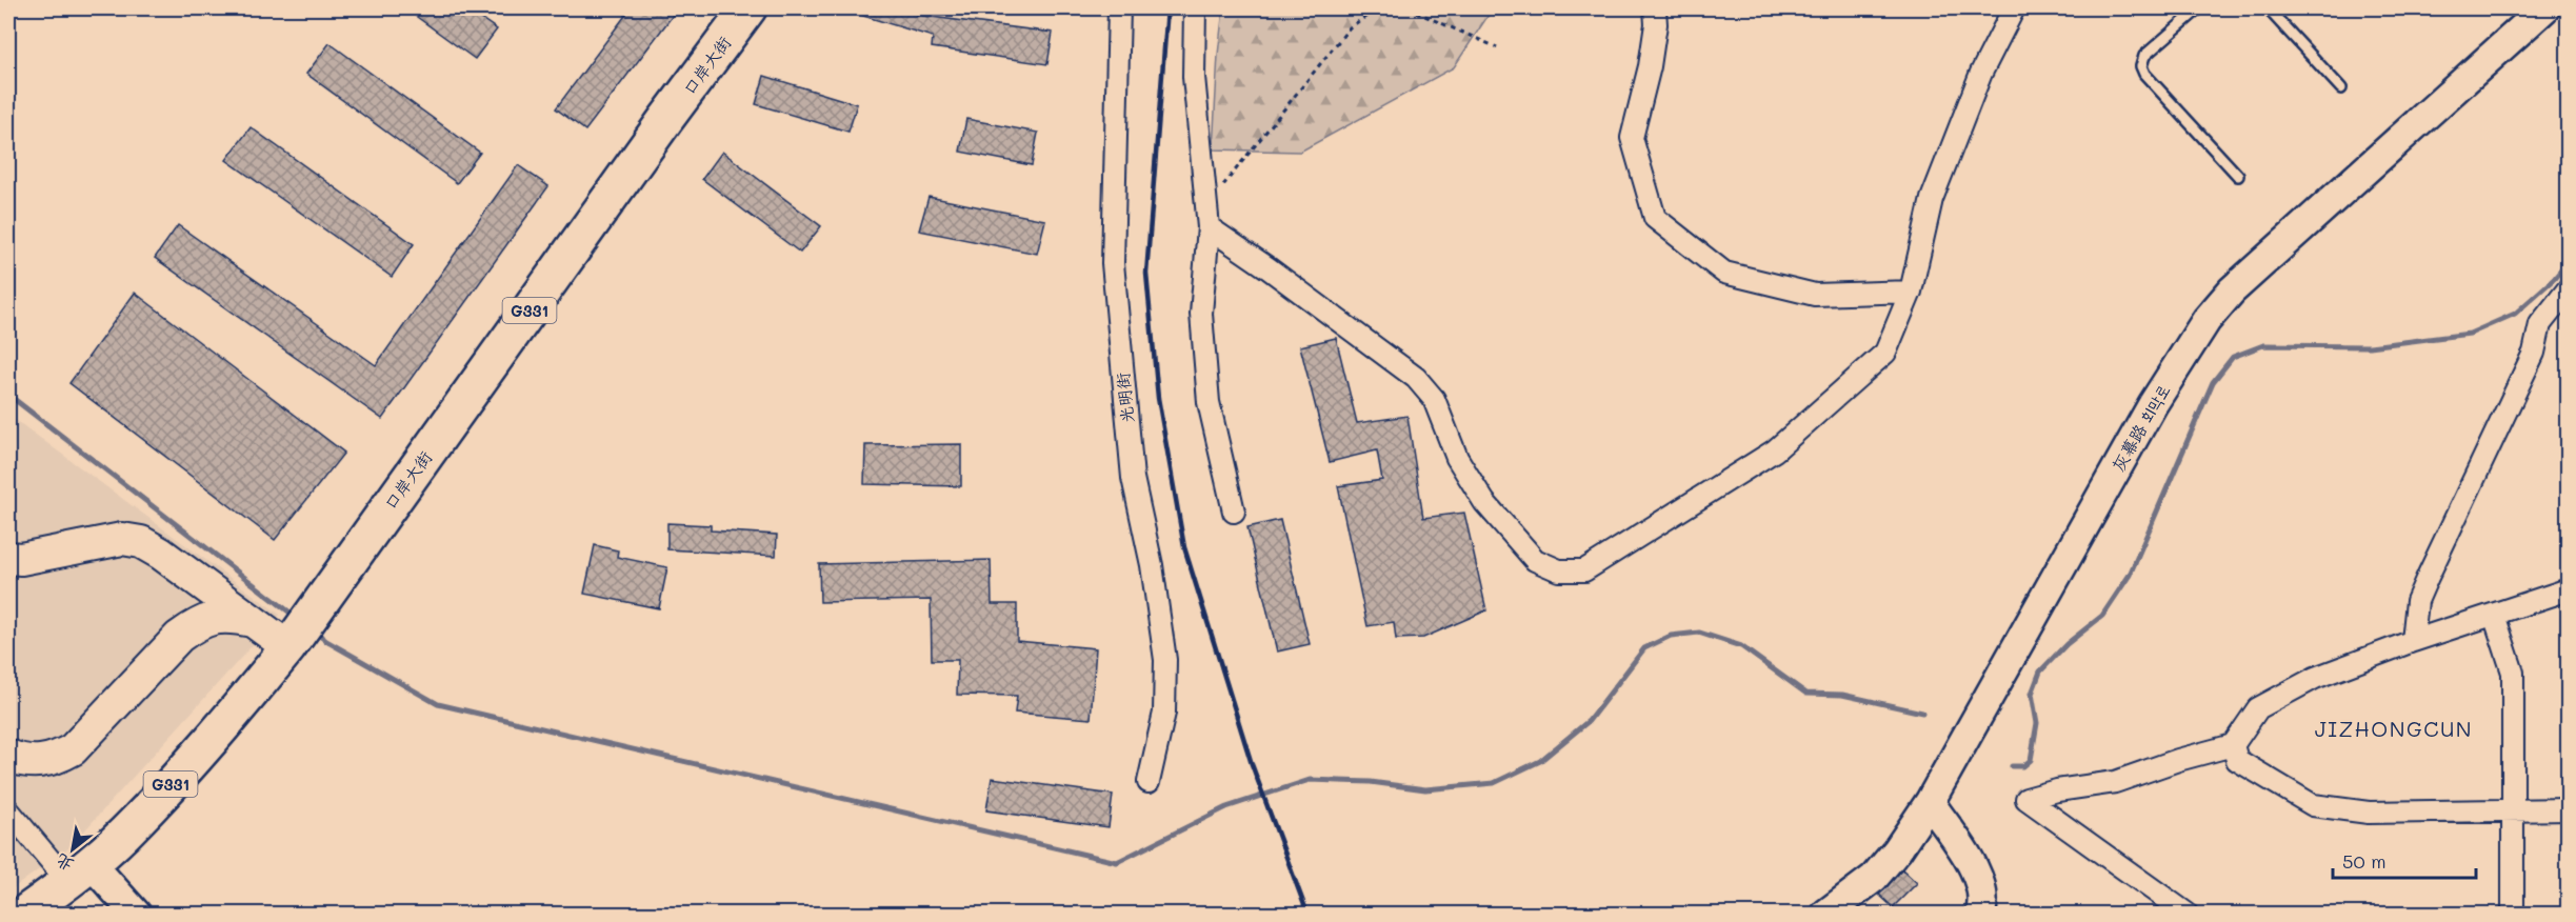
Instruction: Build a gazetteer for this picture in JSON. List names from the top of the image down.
{
  "streets": {
    "highway": ["口岸大街", "G331"],
    "street": ["光明街", "灰幕路 회막로"]
  },
  "districts": ["JIZHONGCUN"],
  "scale_bar": "50 m",
  "north": "bottom left"
}
